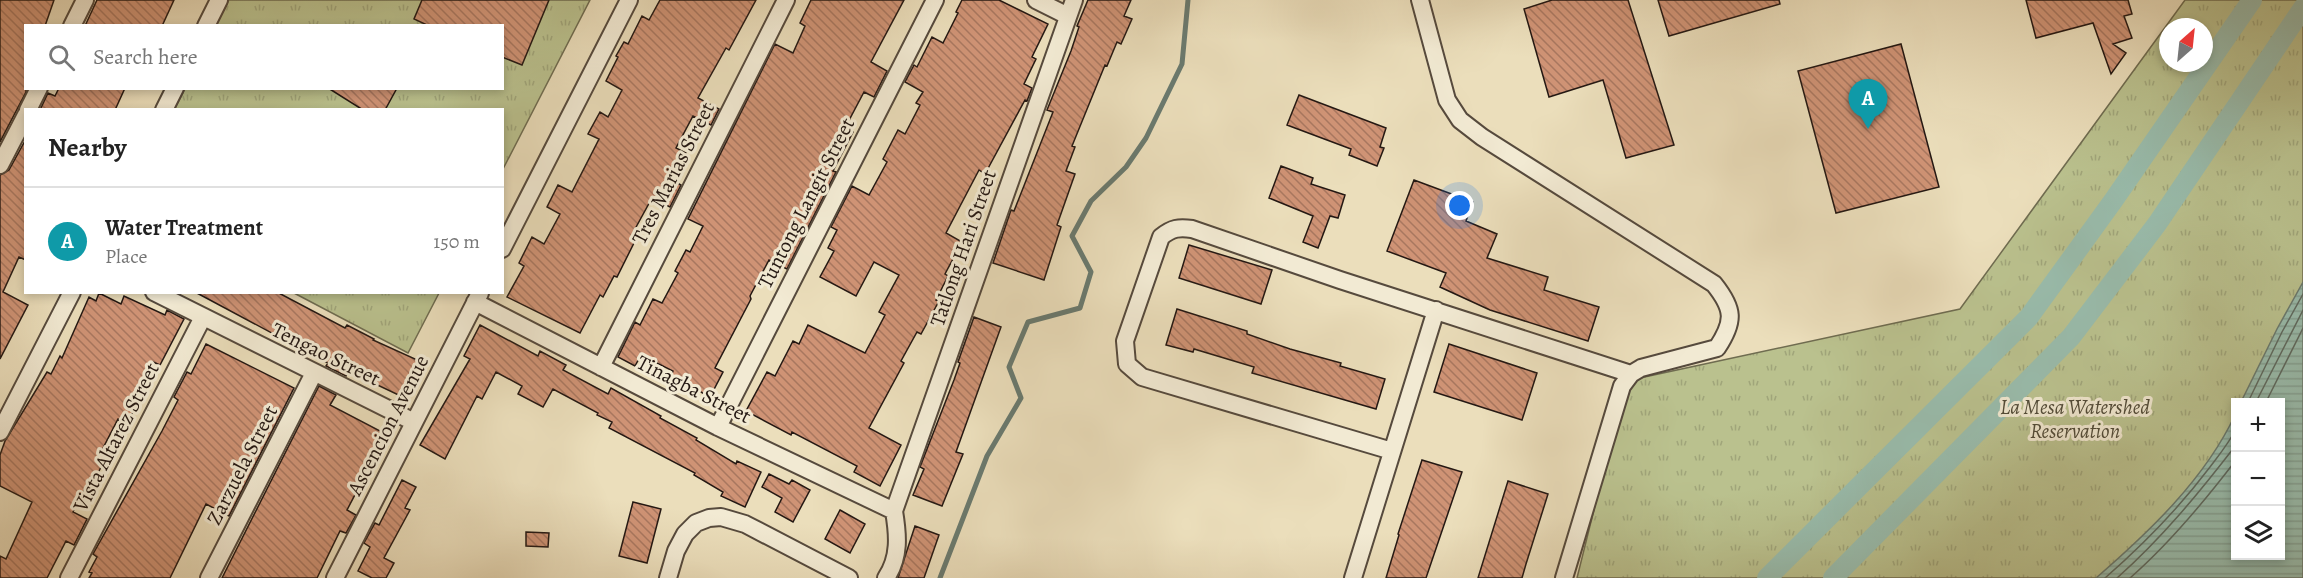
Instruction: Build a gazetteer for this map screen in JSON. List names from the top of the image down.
{
  "streets": {
    "street": [
      "Tres Marias Street",
      "Tuntong Langit Street",
      "Tatlong Hari Street",
      "Tengao Street",
      "Tinagba Street",
      "Ascencion Avenue",
      "Vista Altarez Street",
      "Zarzuela Street"
    ]
  },
  "crossings": [
    ["Tres Marias Street", "Tinagba Street"],
    ["Tuntong Langit Street", "Tinagba Street"],
    ["Tatlong Hari Street", "Tinagba Street"],
    ["Tengao Street", "Ascencion Avenue"],
    ["Tengao Street", "Vista Altarez Street"],
    ["Tengao Street", "Zarzuela Street"],
    ["Tinagba Street", "Ascencion Avenue"]
  ],
  "parks": ["La Mesa Watershed Reservation"],
  "north": "top right",
  "page": {
    "search": "Search here",
    "pins": "A",
    "heading": "Nearby",
    "list": [
      {
        "mark": "A",
        "name": "Water Treatment",
        "note": "Place",
        "value": "150 m"
      }
    ],
    "map_buttons": ["+", "−"]
  }
}
